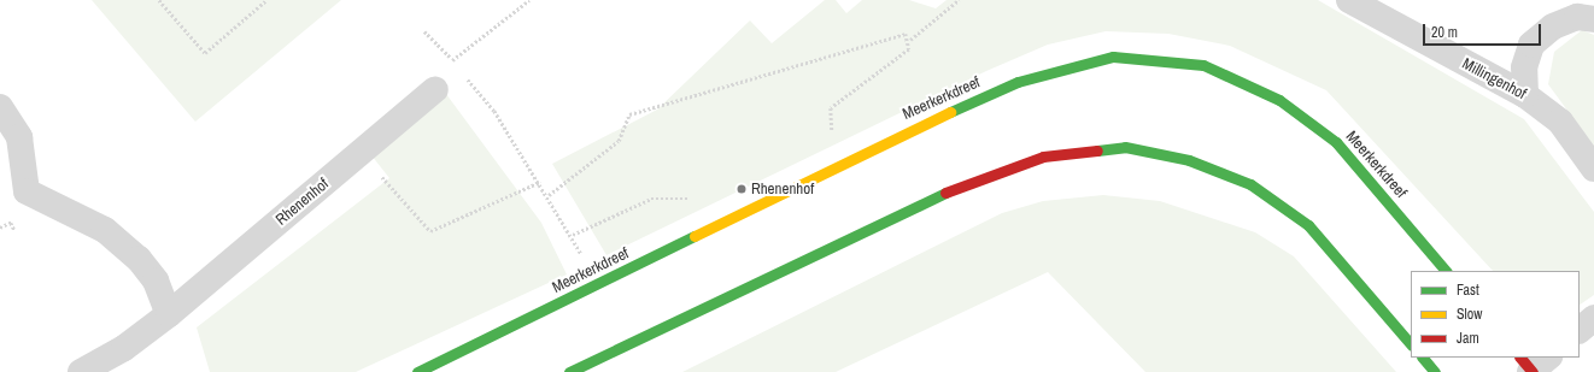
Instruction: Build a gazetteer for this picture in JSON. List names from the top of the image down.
{
  "streets": {
    "main road": ["Meerkerkdreef"],
    "street": ["Millingenhof", "Rhenenhof"]
  },
  "places": ["Rhenenhof"],
  "legend": ["Fast", "Slow", "Jam"],
  "scale_bar": "20 m"
}
